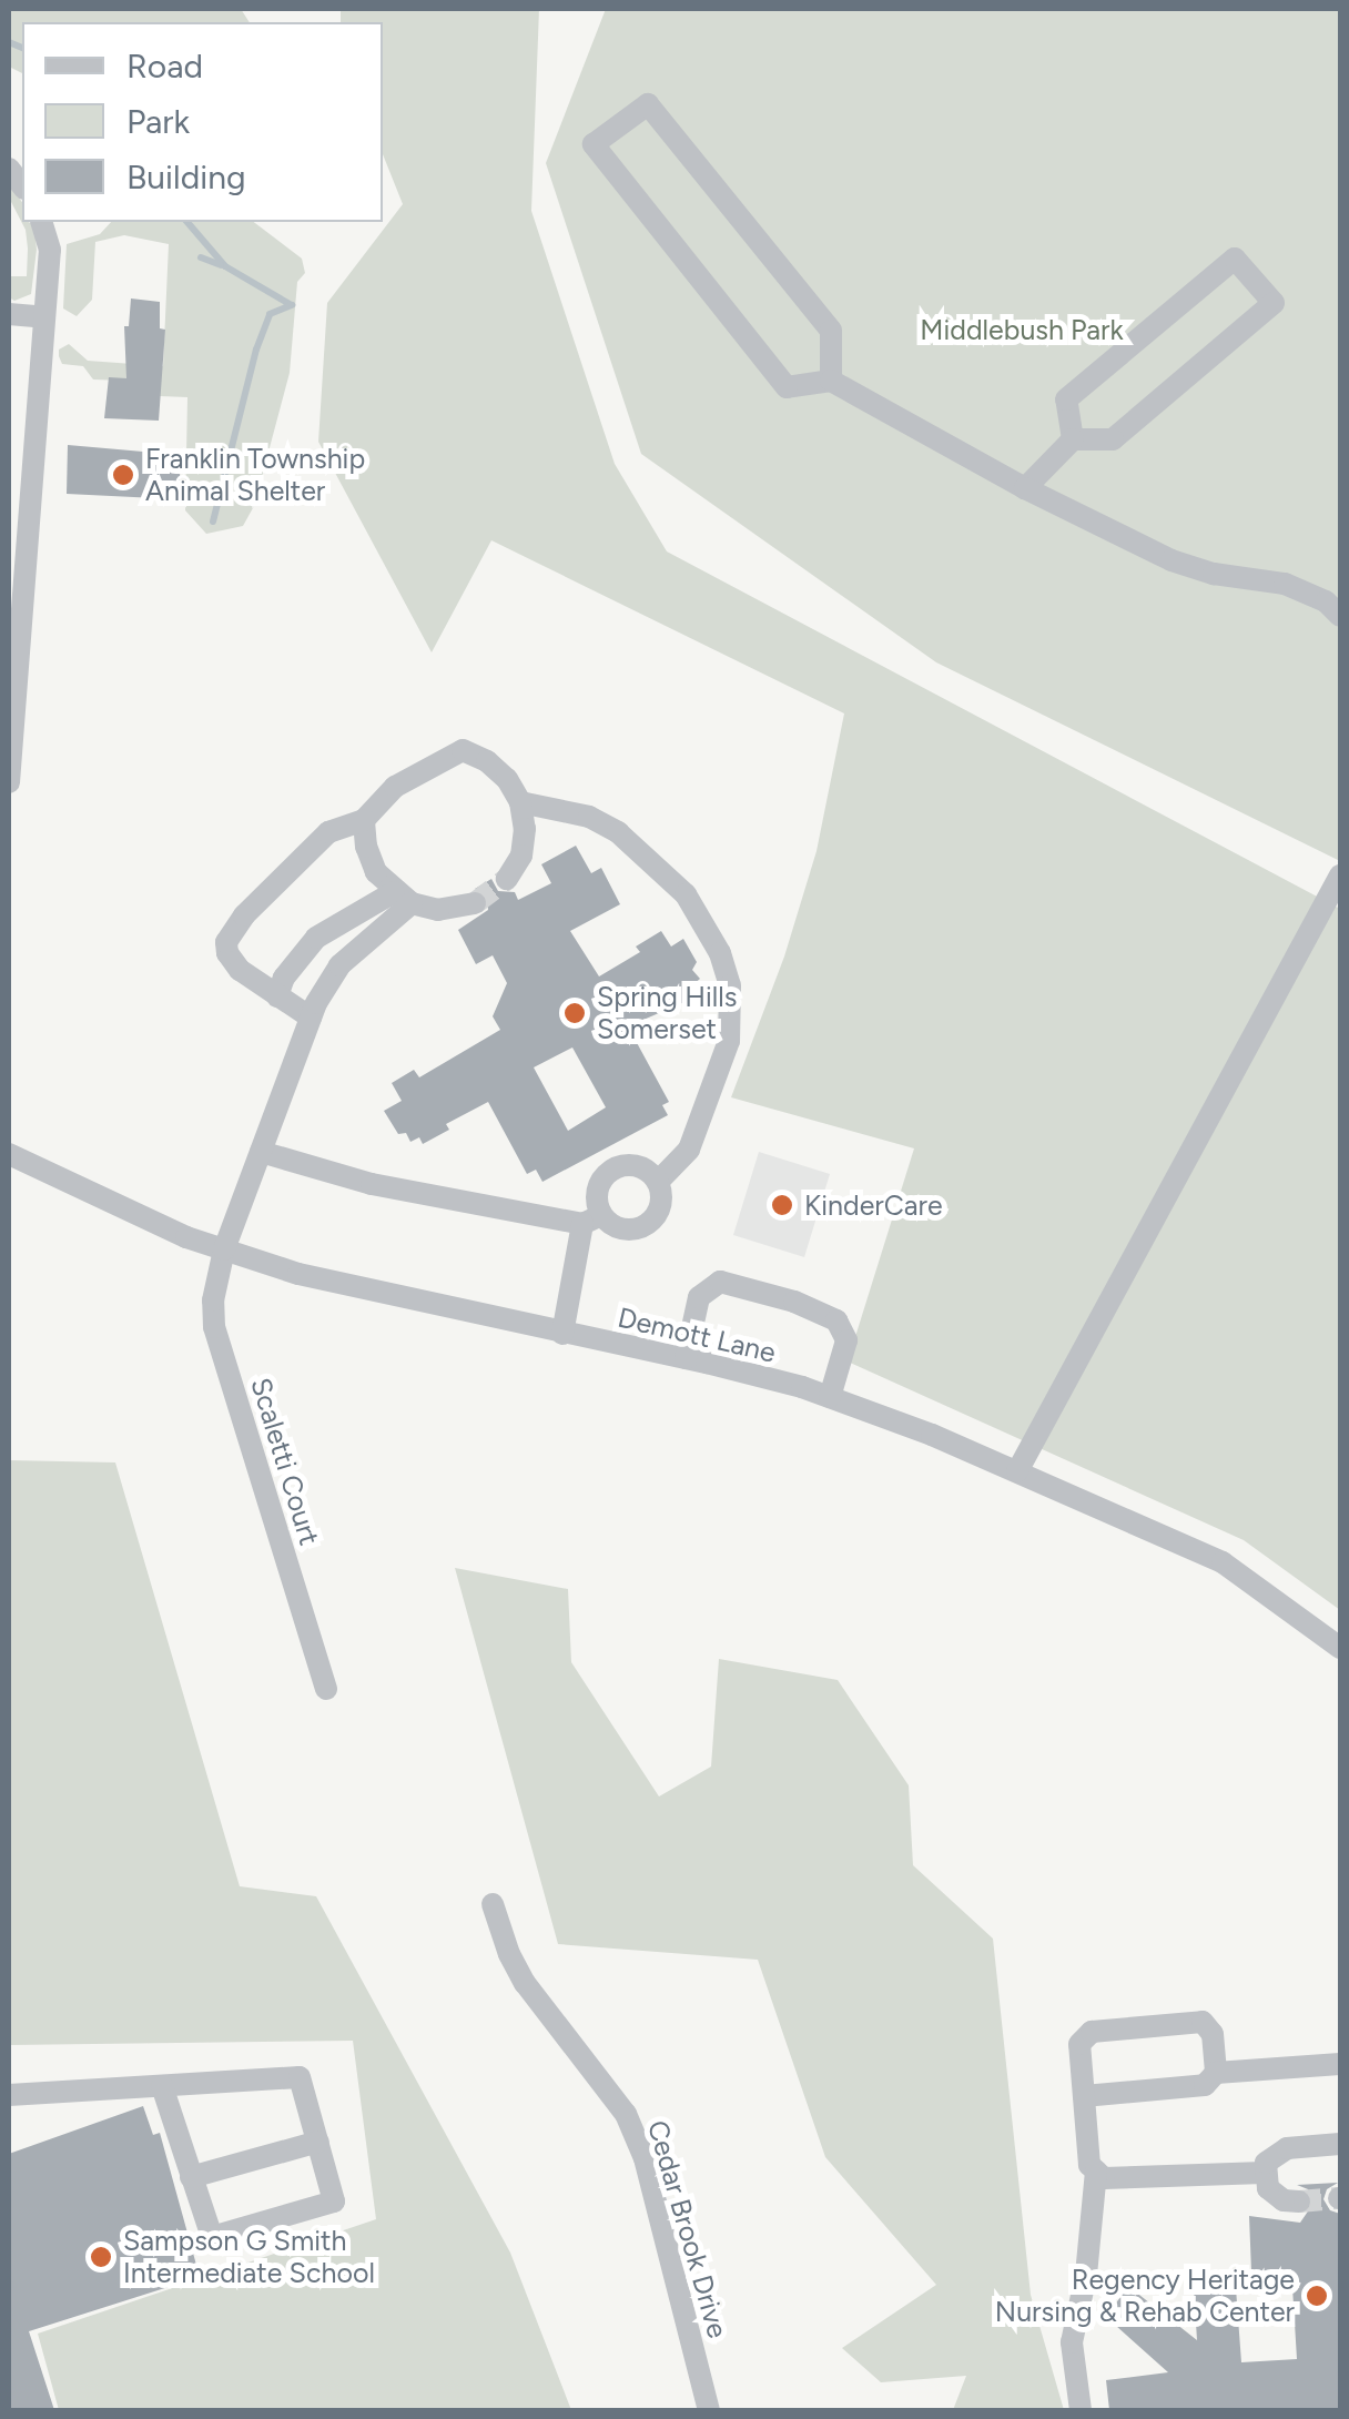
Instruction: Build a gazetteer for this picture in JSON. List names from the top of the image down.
{
  "streets": {
    "street": ["Demott Lane", "Scaletti Court", "Cedar Brook Drive"]
  },
  "crossings": [
    ["Demott Lane", "Scaletti Court"]
  ],
  "parks": ["Middlebush Park"],
  "places": [
    "Franklin Township Animal Shelter",
    "Spring Hills Somerset",
    "KinderCare",
    "Sampson G Smith Intermediate School",
    "Regency Heritage Nursing & Rehab Center"
  ],
  "legend": ["Road", "Park", "Building"]
}
